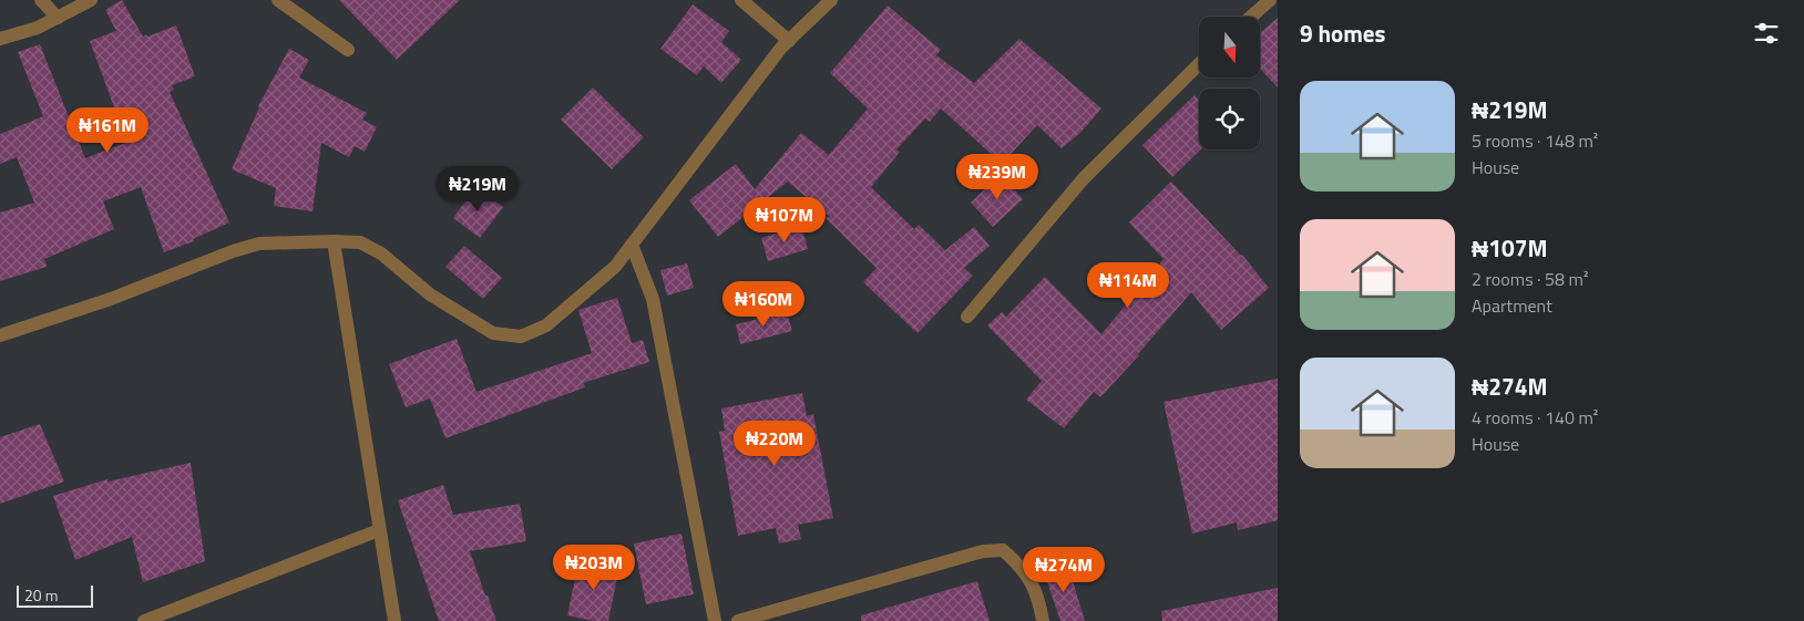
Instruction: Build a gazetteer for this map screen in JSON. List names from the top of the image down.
{
  "scale_bar": "20 m",
  "north": "bottom",
  "page": {
    "heading": "9 homes",
    "list": [
      {
        "name": "₦219M",
        "note": "5 rooms · 148 m² · House"
      },
      {
        "name": "₦107M",
        "note": "2 rooms · 58 m² · Apartment"
      },
      {
        "name": "₦274M",
        "note": "4 rooms · 140 m² · House"
      }
    ],
    "price": [
      "₦161M",
      "₦239M",
      "₦219M",
      "₦107M",
      "₦114M",
      "₦160M",
      "₦220M",
      "₦203M",
      "₦274M"
    ],
    "scale": "20 m"
  }
}
